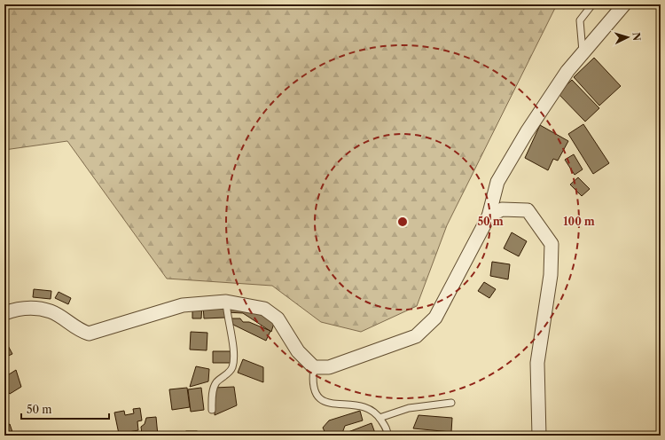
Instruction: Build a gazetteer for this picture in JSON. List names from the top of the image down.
{
  "scale_bar": "50 m",
  "north": "right",
  "rings": ["50 m", "100 m"]
}
